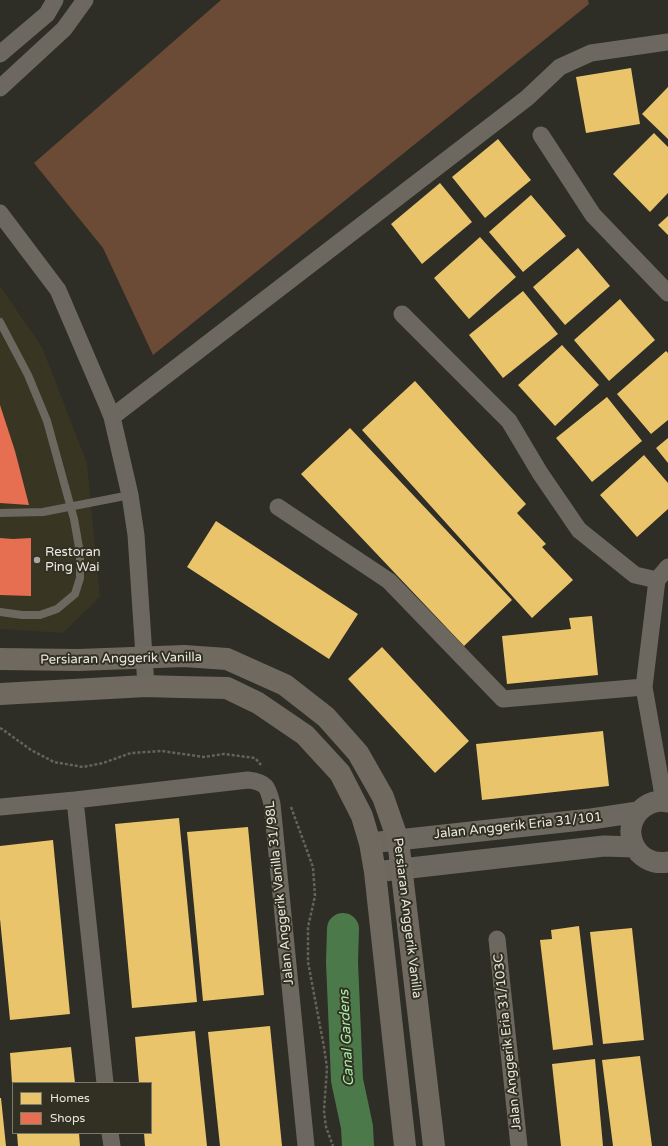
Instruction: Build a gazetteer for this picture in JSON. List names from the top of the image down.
{
  "streets": {
    "main road": ["Persiaran Anggerik Vanilla"],
    "street": ["Jalan Anggerik Eria 31/101", "Jalan Anggerik Vanilla 31/98L", "Jalan Anggerik Eria 31/103C"]
  },
  "crossings": [
    ["Persiaran Anggerik Vanilla", "Jalan Anggerik Eria 31/101"]
  ],
  "water": ["Canal Gardens"],
  "places": ["Restoran Ping Wai"],
  "legend": ["Homes", "Shops"]
}
